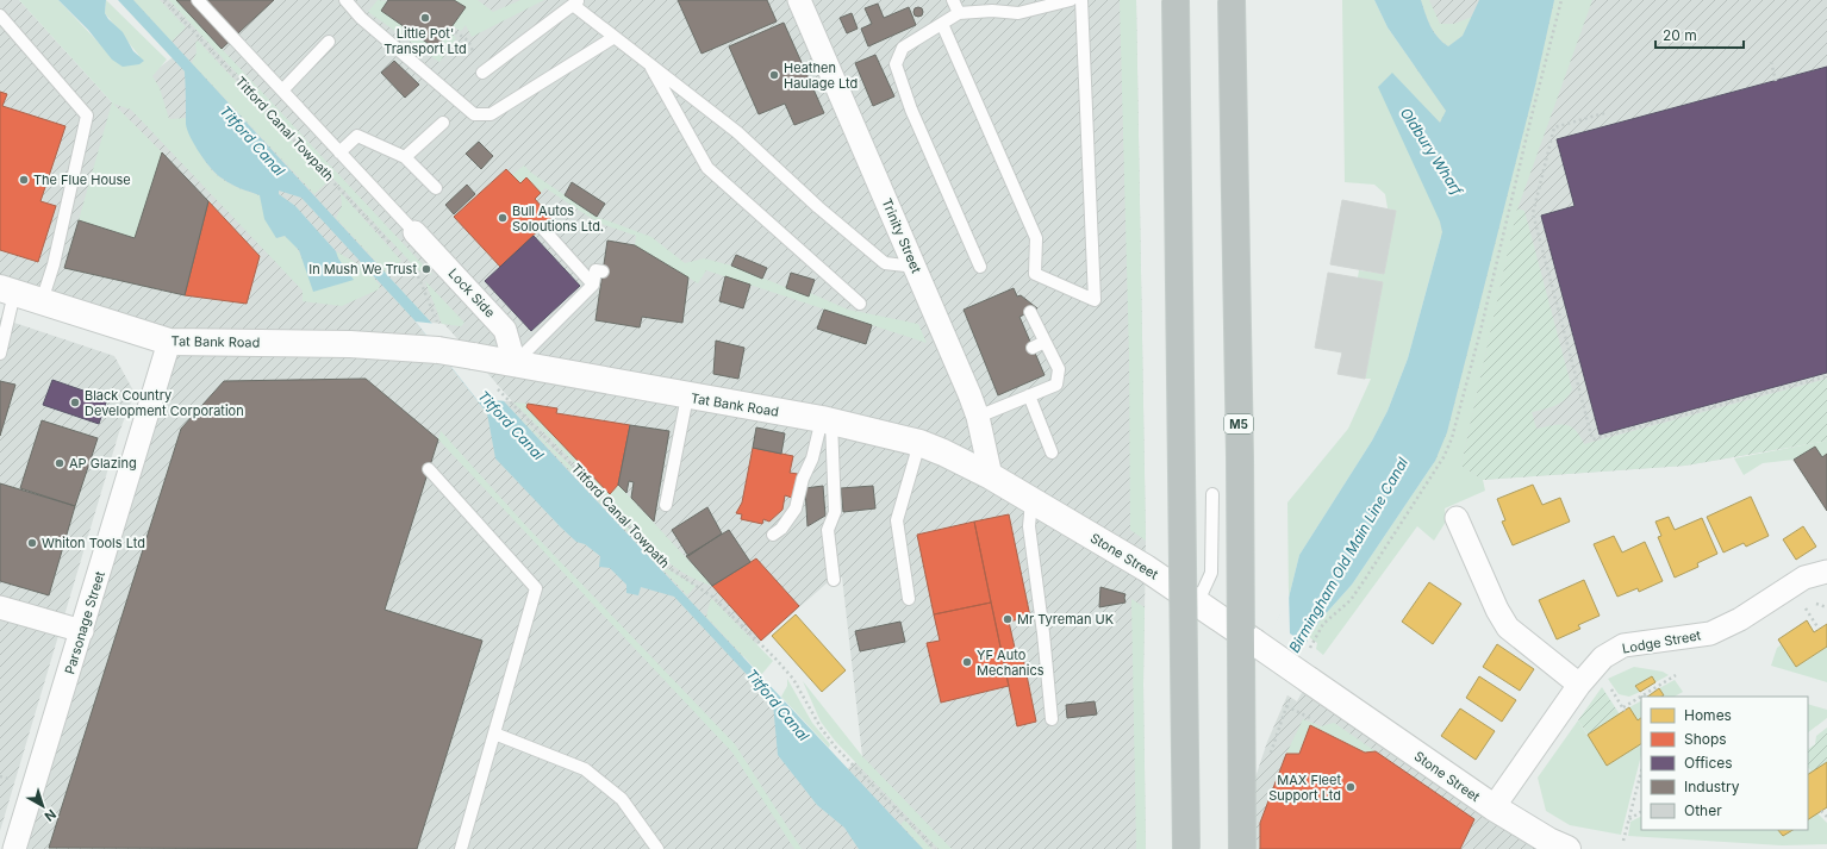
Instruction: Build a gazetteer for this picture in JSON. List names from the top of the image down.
{
  "streets": {
    "highway": ["M5"],
    "street": [
      "Trinity Street",
      "Lock Side",
      "Tat Bank Road",
      "Stone Street",
      "Parsonage Street",
      "Lodge Street"
    ],
    "path": ["Titford Canal Towpath"]
  },
  "crossings": [
    ["Trinity Street", "Tat Bank Road"],
    ["Trinity Street", "Stone Street"],
    ["Lock Side", "Tat Bank Road"],
    ["Tat Bank Road", "Stone Street"],
    ["Tat Bank Road", "Parsonage Street"],
    ["Stone Street", "Lodge Street"]
  ],
  "water": ["Titford Canal", "Oldbury Wharf", "Birmingham Old Main Line Canal"],
  "places": [
    "Little Pot' Transport Ltd",
    "Heathen Haulage Ltd",
    "The Flue House",
    "Bull Autos Soloutions Ltd.",
    "In Mush We Trust",
    "Black Country Development Corporation",
    "AP Glazing",
    "Whiton Tools Ltd",
    "Mr Tyreman UK",
    "YF Auto Mechanics",
    "MAX Fleet Support Ltd"
  ],
  "legend": [
    "Homes",
    "Shops",
    "Offices",
    "Industry",
    "Other"
  ],
  "scale_bar": "20 m",
  "north": "bottom right"
}
